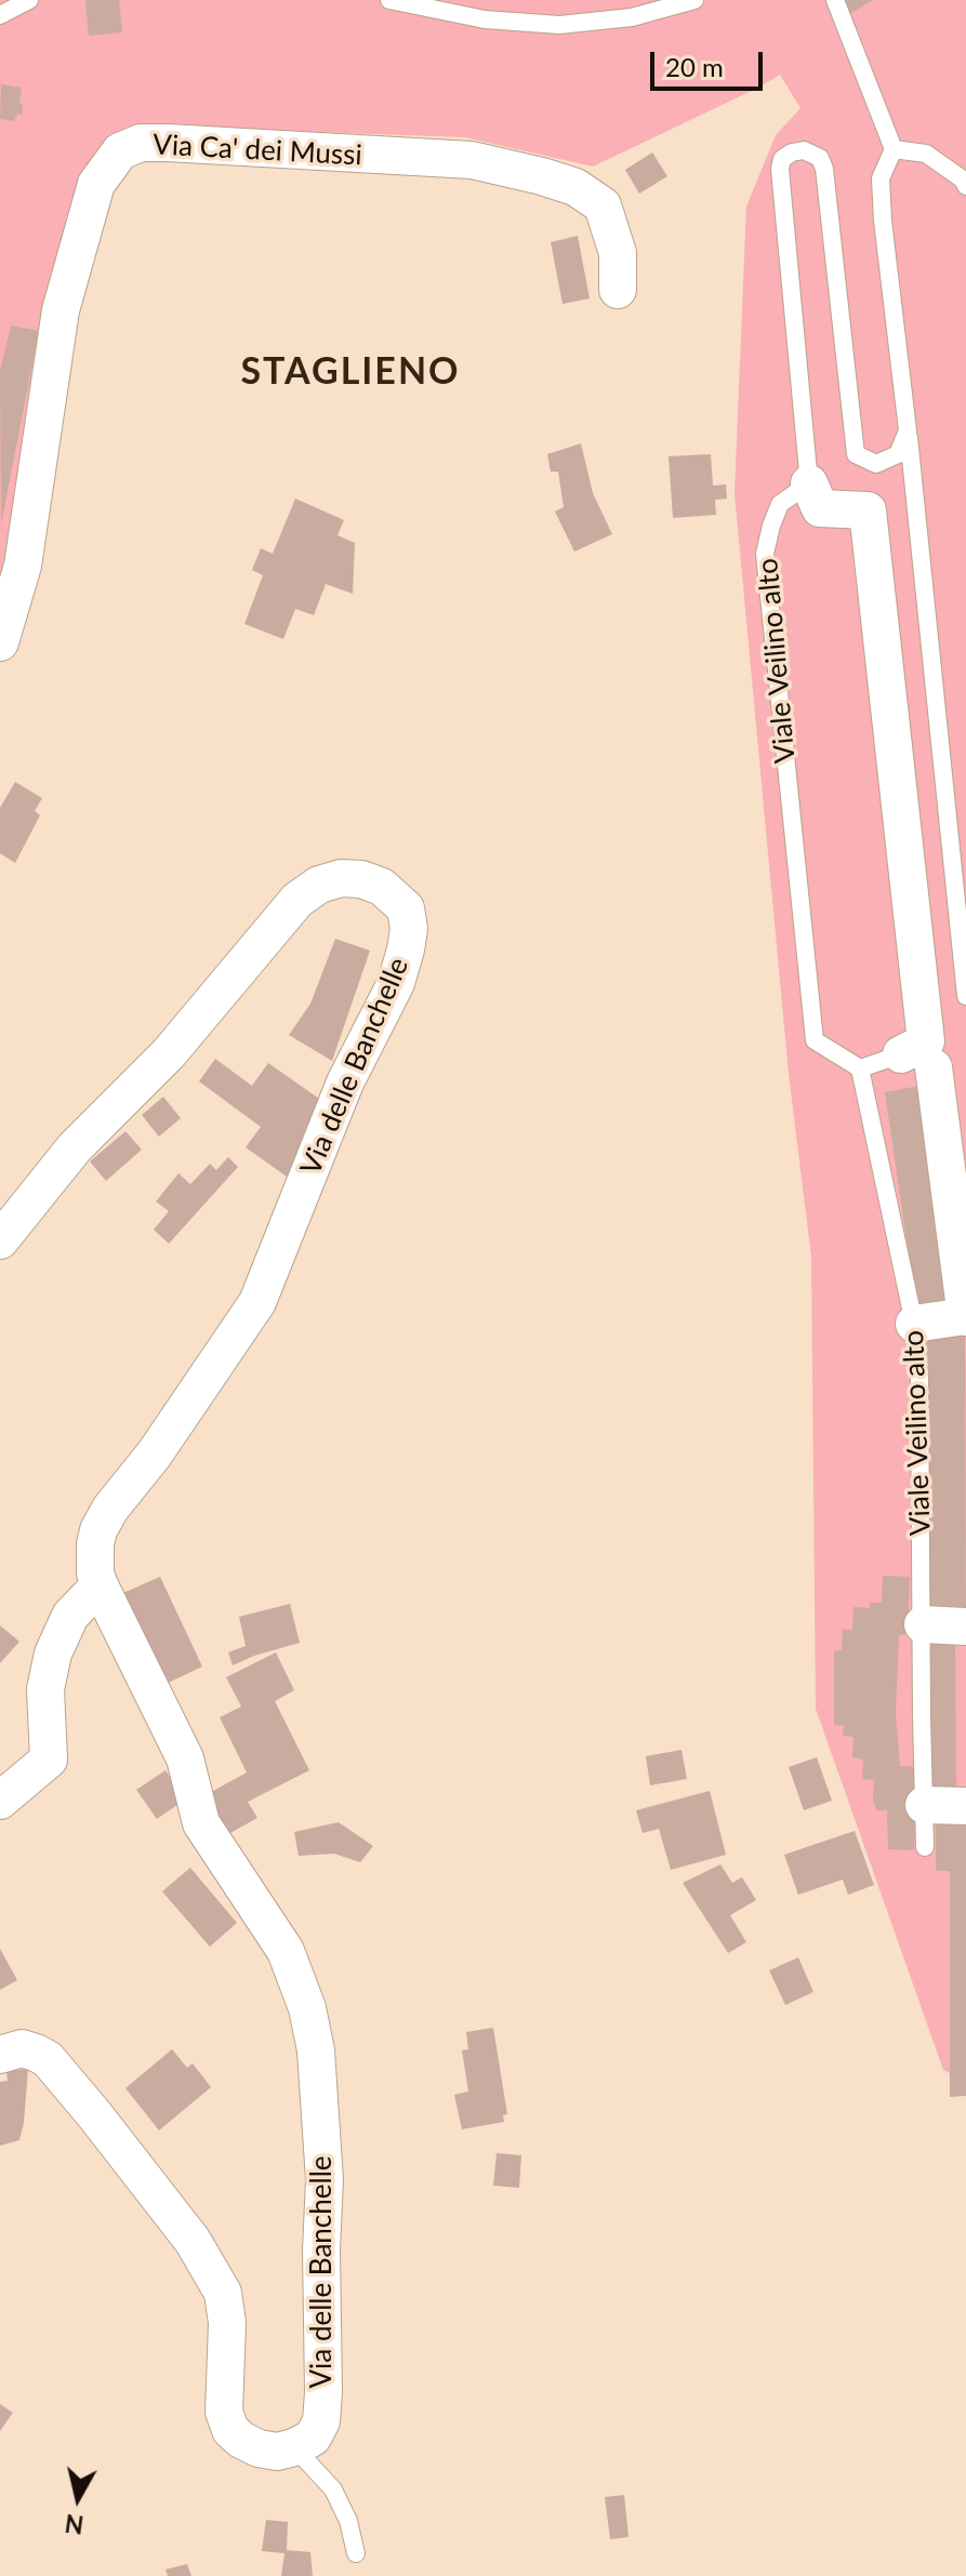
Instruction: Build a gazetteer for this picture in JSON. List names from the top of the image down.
{
  "streets": {
    "street": ["Via Ca' dei Mussi", "Via delle Banchelle"],
    "lane": ["Viale Veilino alto"]
  },
  "districts": ["STAGLIENO"],
  "scale_bar": "20 m",
  "north": "bottom"
}
